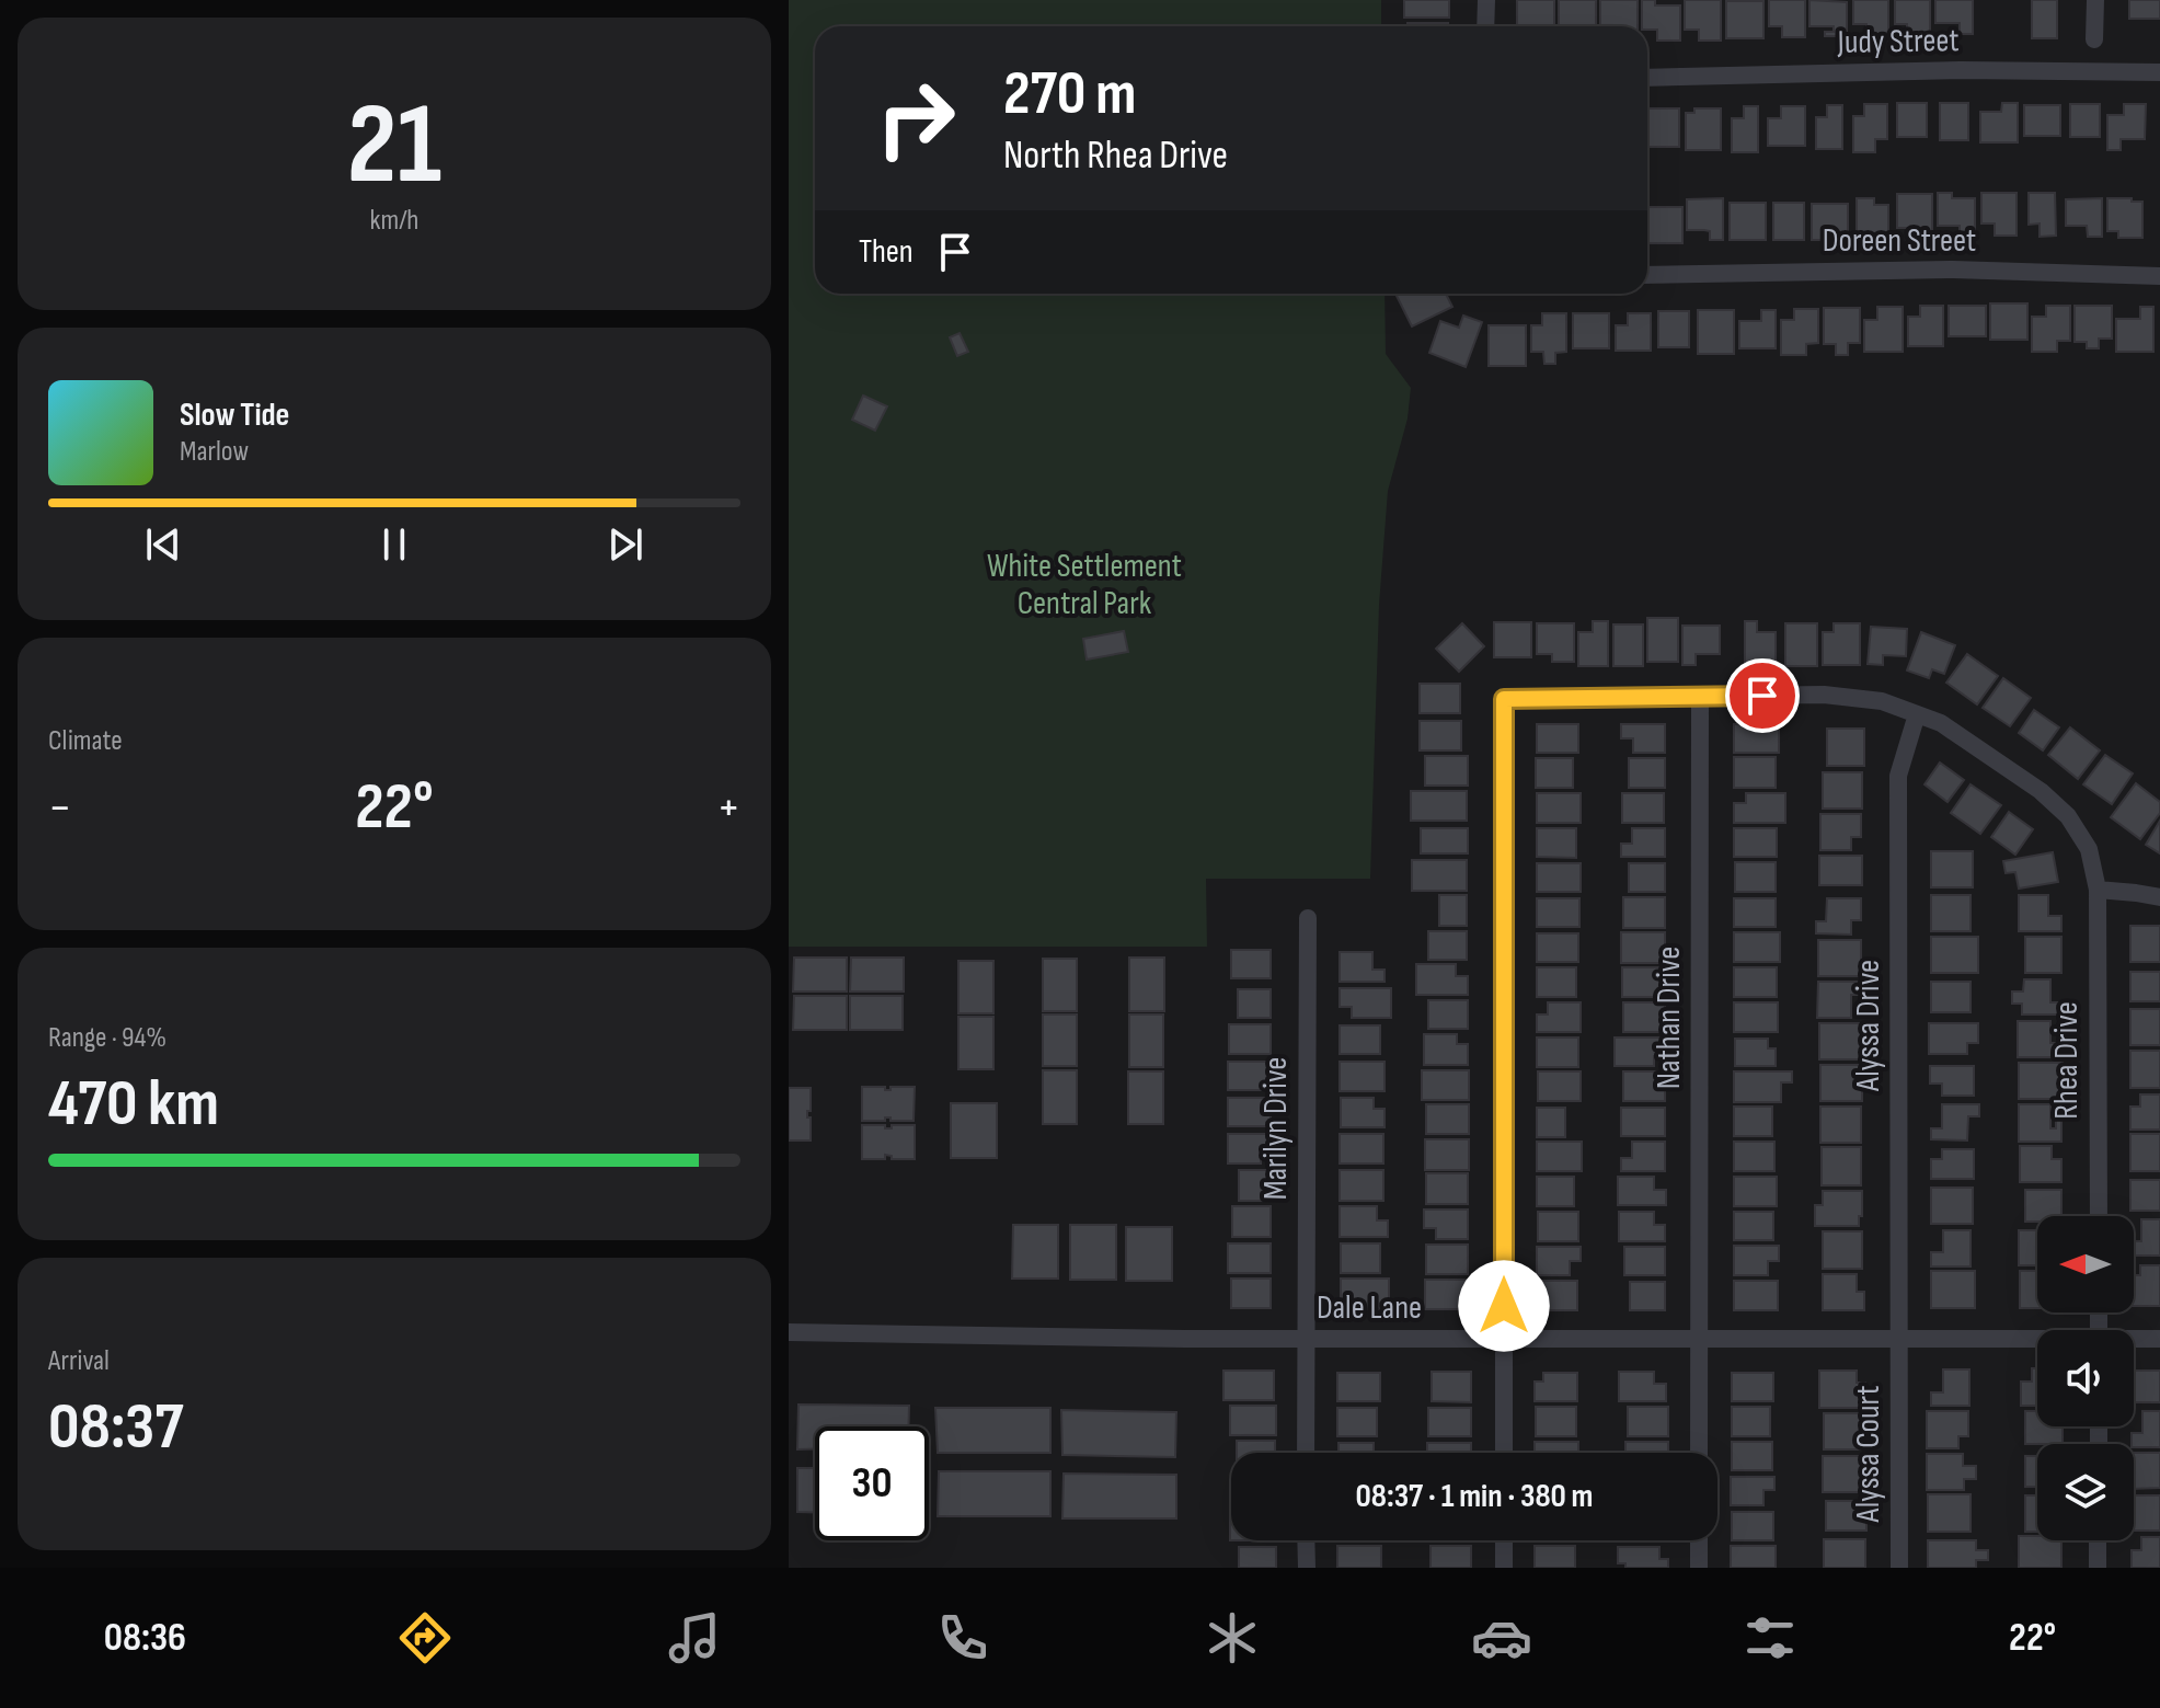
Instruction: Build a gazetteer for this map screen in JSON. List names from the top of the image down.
{
  "streets": {
    "street": [
      "Judy Street",
      "Doreen Street",
      "Nathan Drive",
      "Alyssa Drive",
      "Rhea Drive",
      "Marilyn Drive",
      "Dale Lane",
      "Alyssa Court"
    ]
  },
  "crossings": [
    ["Nathan Drive", "Rhea Drive"],
    ["Nathan Drive", "Dale Lane"],
    ["Alyssa Drive", "Rhea Drive"],
    ["Alyssa Drive", "Dale Lane"],
    ["Alyssa Drive", "Alyssa Court"],
    ["Rhea Drive", "Dale Lane"],
    ["Marilyn Drive", "Dale Lane"],
    ["Dale Lane", "Alyssa Court"]
  ],
  "parks": ["White Settlement Central Park"],
  "north": "left",
  "page": {
    "tile": [
      ["21", "km/h"],
      "Climate",
      ["Range · 94%", "470 km"],
      ["Arrival", "08:37"]
    ],
    "turn": ["270 m", "North Rhea Drive"],
    "then": "Then",
    "song": ["Slow Tide", "Marlow"],
    "heat": ["−", "22°", "+"],
    "limit": "30",
    "trip": "08:37 · 1 min · 380 m",
    "tabs": ["08:36", "22°"]
  }
}
